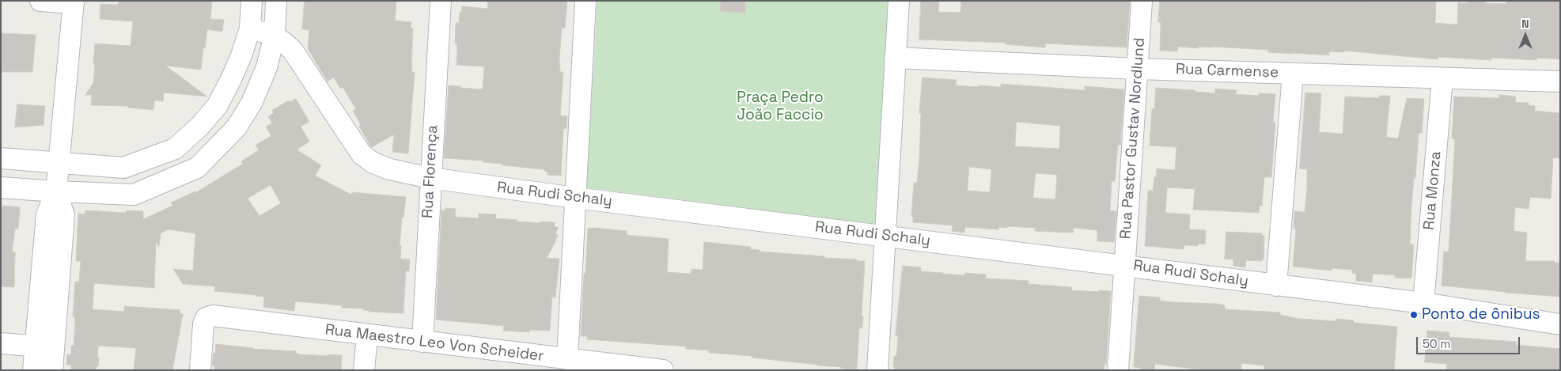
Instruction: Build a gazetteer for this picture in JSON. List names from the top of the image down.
{
  "streets": {
    "street": [
      "Rua Carmense",
      "Rua Pastor Gustav Nordlund",
      "Rua Florença",
      "Rua Monza",
      "Rua Rudi Schaly",
      "Rua Maestro Leo Von Scheider"
    ]
  },
  "crossings": [
    ["Rua Carmense", "Rua Pastor Gustav Nordlund"],
    ["Rua Carmense", "Rua Monza"],
    ["Rua Pastor Gustav Nordlund", "Rua Rudi Schaly"],
    ["Rua Florença", "Rua Rudi Schaly"],
    ["Rua Florença", "Rua Maestro Leo Von Scheider"],
    ["Rua Monza", "Rua Rudi Schaly"]
  ],
  "parks": ["Praça Pedro João Faccio"],
  "places": ["Ponto de ônibus"],
  "scale_bar": "50 m",
  "north": "top"
}
